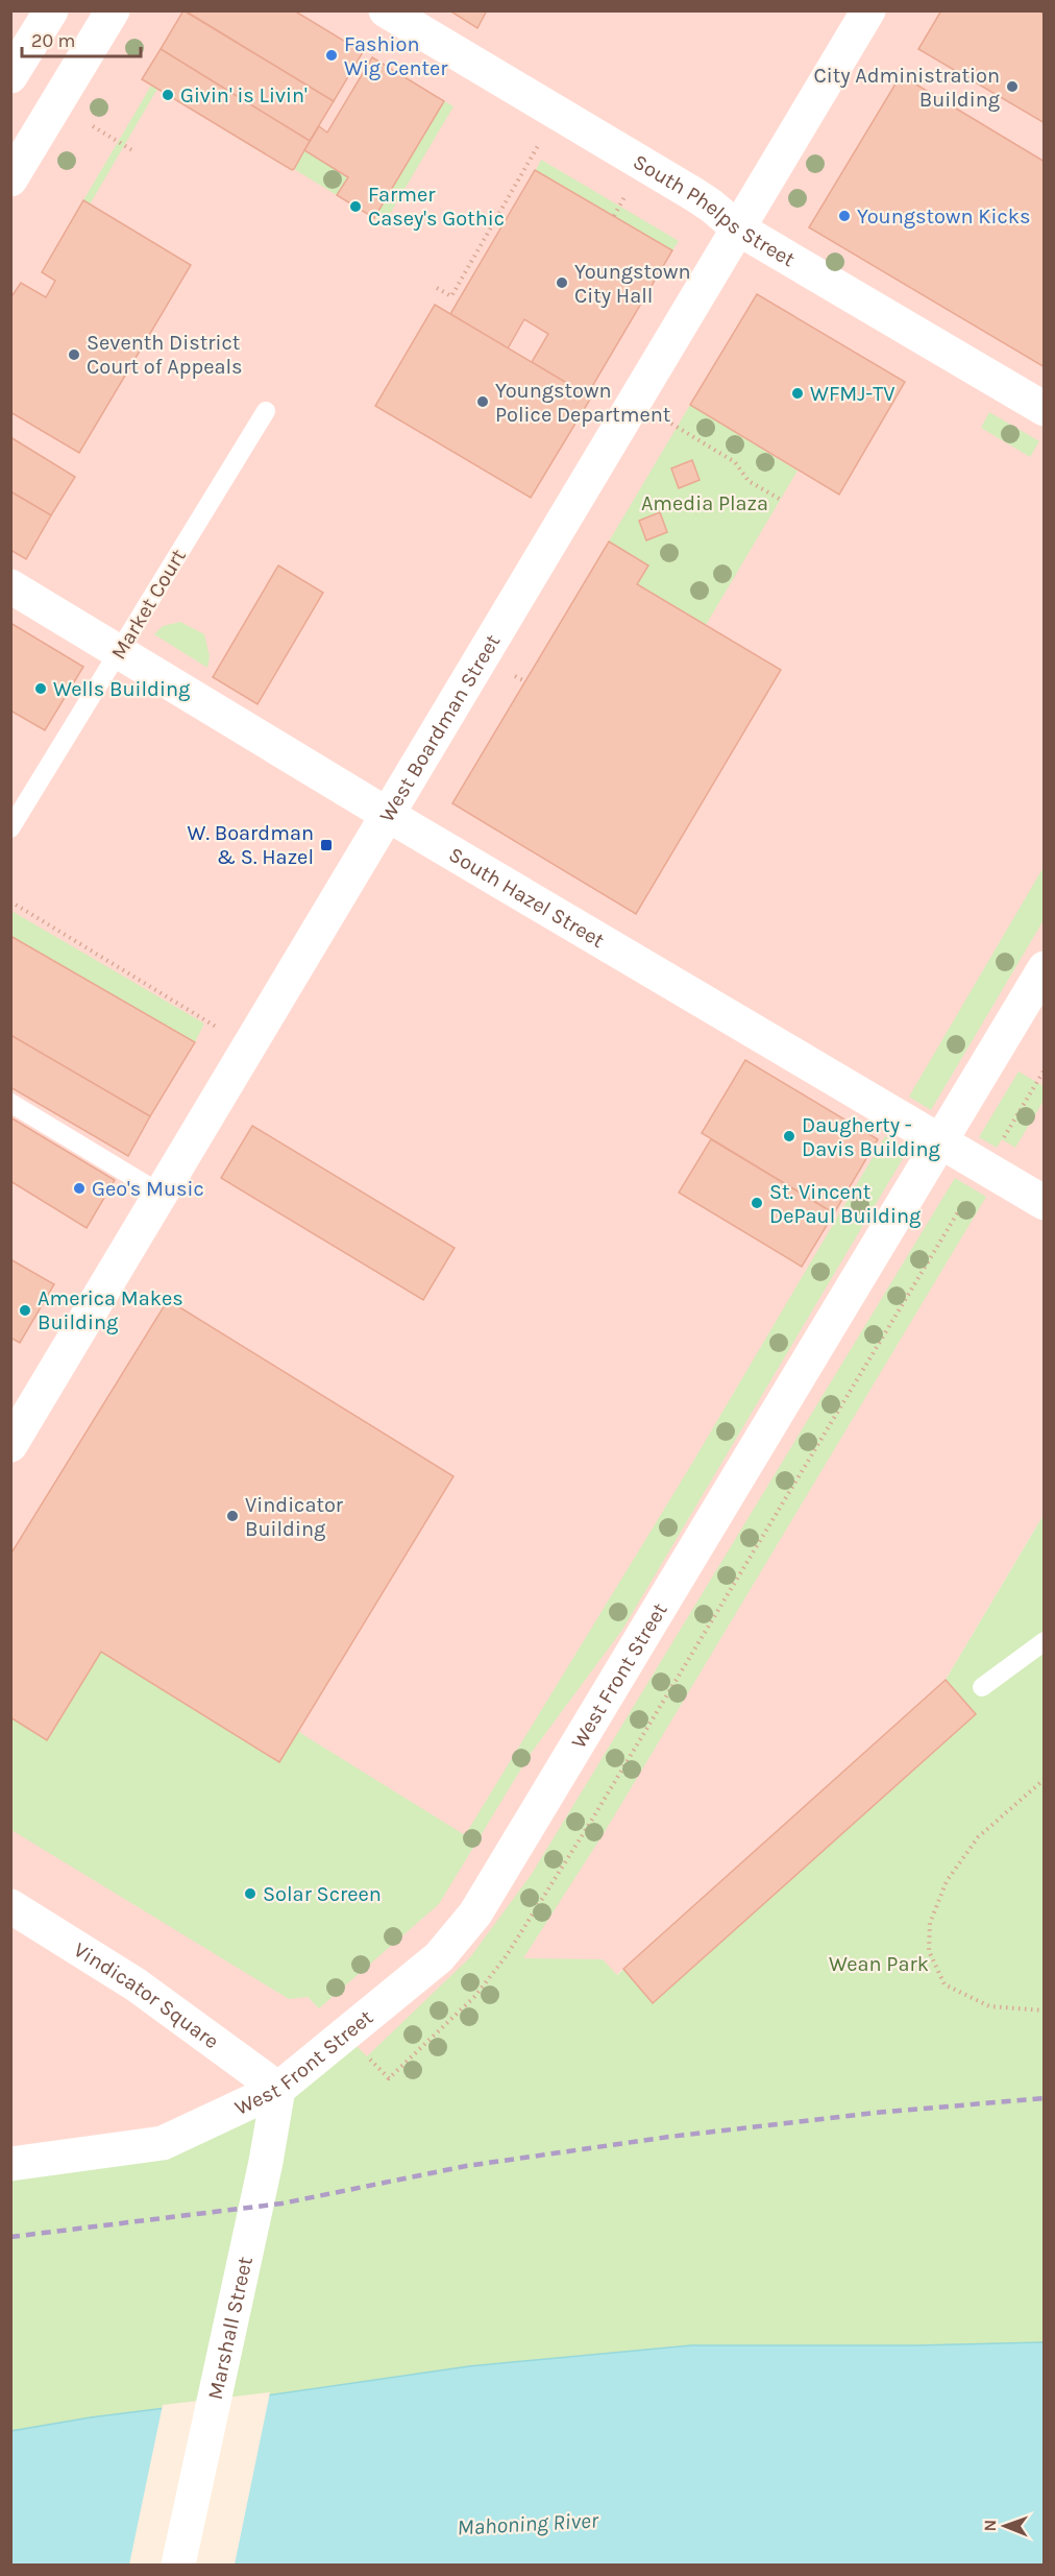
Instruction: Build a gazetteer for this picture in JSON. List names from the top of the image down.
{
  "streets": {
    "street": [
      "South Phelps Street",
      "West Boardman Street",
      "South Hazel Street",
      "West Front Street",
      "Vindicator Square",
      "Marshall Street"
    ],
    "lane": ["Market Court"]
  },
  "crossings": [
    ["South Phelps Street", "West Boardman Street"],
    ["Market Court", "South Hazel Street"],
    ["West Boardman Street", "South Hazel Street"],
    ["South Hazel Street", "West Front Street"],
    ["West Front Street", "Vindicator Square"],
    ["West Front Street", "Marshall Street"],
    ["Vindicator Square", "Marshall Street"]
  ],
  "water": ["Mahoning River"],
  "parks": ["Amedia Plaza", "Wean Park"],
  "places": {
    "other": [
      "Fashion Wig Center",
      "City Administration Building",
      "Givin' is Livin'",
      "Farmer Casey's Gothic",
      "Youngstown Kicks",
      "Youngstown City Hall",
      "Seventh District Court of Appeals",
      "WFMJ-TV",
      "Youngstown Police Department",
      "Wells Building",
      "Daugherty - Davis Building",
      "Geo's Music",
      "St. Vincent DePaul Building",
      "America Makes Building",
      "Vindicator Building",
      "Solar Screen"
    ],
    "transit": ["W. Boardman & S. Hazel"]
  },
  "scale_bar": "20 m",
  "north": "left"
}
